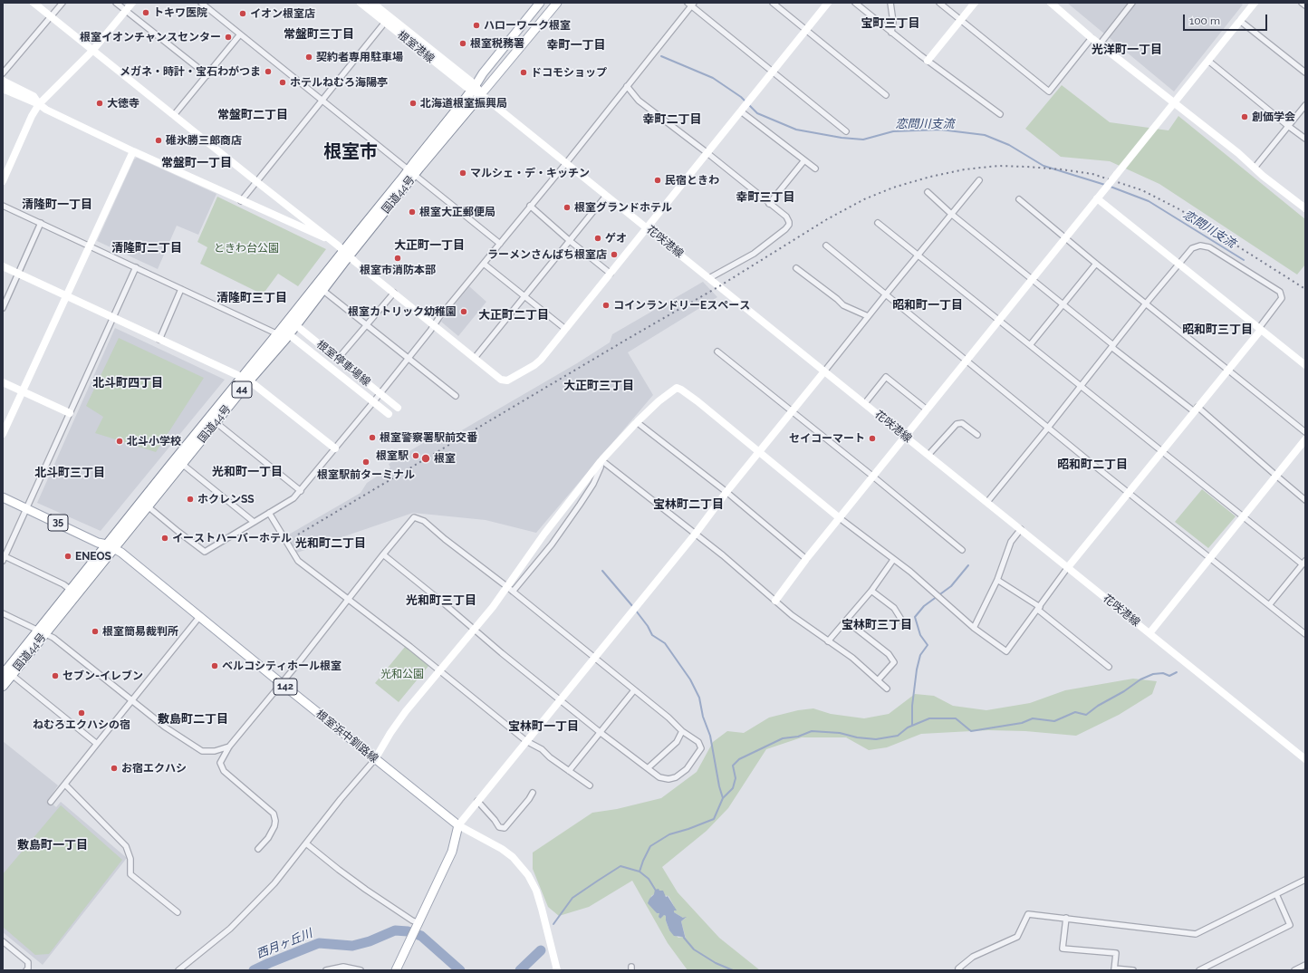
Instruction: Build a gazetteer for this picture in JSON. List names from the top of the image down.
{
  "streets": {
    "highway": ["国道44号", "44"],
    "main road": ["35", "142", "根室浜中釧路線"],
    "street": ["根室港線", "花咲港線", "根室停車場線"]
  },
  "crossings": [
    ["根室港線", "国道44号"],
    ["根室港線", "花咲港線"],
    ["国道44号", "花咲港線"],
    ["国道44号", "根室停車場線"],
    ["国道44号", "35"],
    ["国道44号", "根室浜中釧路線"],
    ["35", "根室浜中釧路線"]
  ],
  "districts": [
    "宝町三丁目",
    "常盤町三丁目",
    "幸町一丁目",
    "光洋町一丁目",
    "常盤町二丁目",
    "幸町二丁目",
    "根室市",
    "常盤町一丁目",
    "幸町三丁目",
    "清隆町一丁目",
    "大正町一丁目",
    "清隆町二丁目",
    "清隆町三丁目",
    "昭和町一丁目",
    "大正町二丁目",
    "昭和町三丁目",
    "北斗町四丁目",
    "大正町三丁目",
    "昭和町二丁目",
    "光和町一丁目",
    "北斗町三丁目",
    "宝林町二丁目",
    "光和町二丁目",
    "光和町三丁目",
    "宝林町三丁目",
    "敷島町二丁目",
    "宝林町一丁目",
    "敷島町一丁目"
  ],
  "water": ["恋問川支流", "西月ヶ丘川"],
  "parks": ["ときわ台公園", "光和公園"],
  "places": [
    "トキワ医院",
    "イオン根室店",
    "ハローワーク根室",
    "根室イオンチャンスセンター",
    "根室税務署",
    "契約者専用駐車場",
    "メガネ・時計・宝石わがつま",
    "ドコモショップ",
    "ホテルねむろ海陽亭",
    "大徳寺",
    "北海道根室振興局",
    "創価学会",
    "碓氷勝三郎商店",
    "マルシェ・デ・キッチン",
    "民宿ときわ",
    "根室グランドホテル",
    "根室大正郵便局",
    "ゲオ",
    "ラーメンさんぱち根室店",
    "根室市消防本部",
    "コインランドリーEスペース",
    "根室カトリック幼稚園",
    "根室警察署駅前交番",
    "セイコーマート",
    "北斗小学校",
    "根室駅",
    "根室",
    "根室駅前ターミナル",
    "ホクレンSS",
    "イーストハーバーホテル",
    "ENEOS",
    "根室簡易裁判所",
    "ベルコシティホール根室",
    "セブン-イレブン",
    "ねむろエクハシの宿",
    "お宿エクハシ"
  ],
  "scale_bar": "100 m"
}
